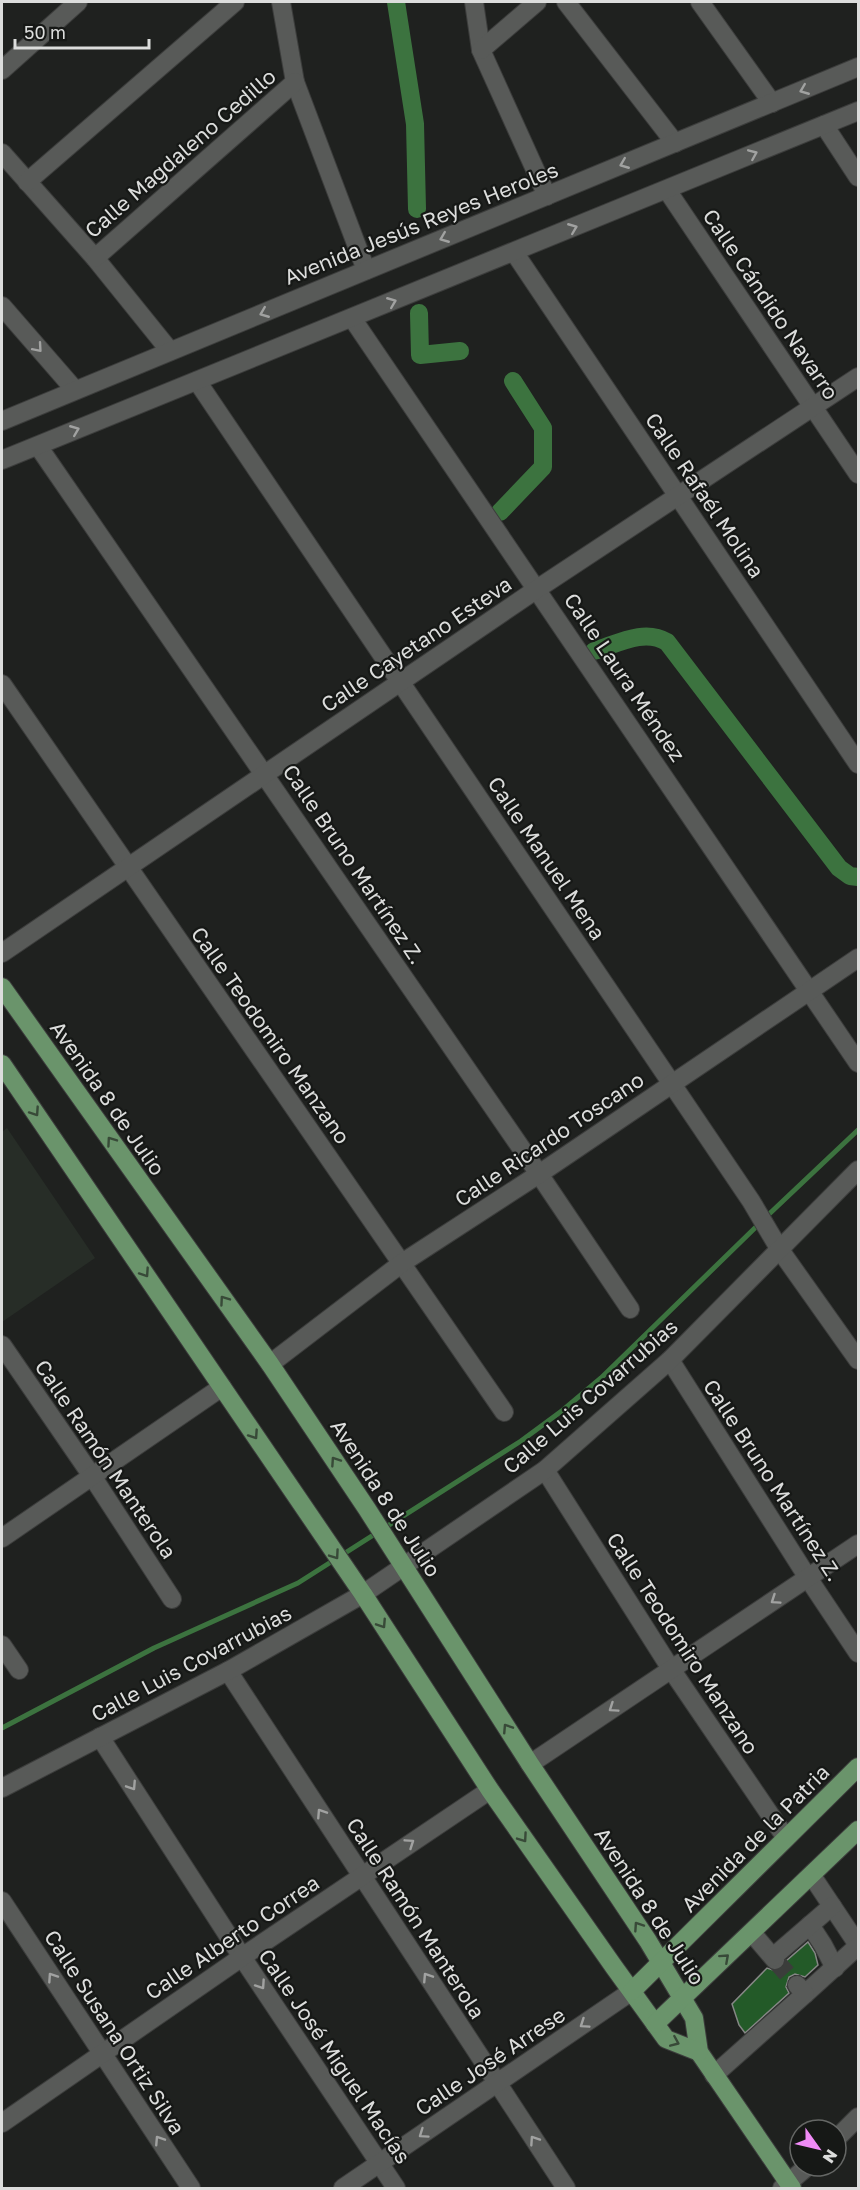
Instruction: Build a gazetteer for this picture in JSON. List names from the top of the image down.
{
  "streets": {
    "main road": ["Avenida 8 de Julio", "Avenida de la Patria"],
    "street": [
      "Calle Magdaleno Cedillo",
      "Avenida Jesús Reyes Heroles",
      "Calle Cándido Navarro",
      "Calle Rafaél Molina",
      "Calle Cayetano Esteva",
      "Calle Laura Méndez",
      "Calle Manuel Mena",
      "Calle Bruno Martínez Z.",
      "Calle Teodomiro Manzano",
      "Calle Ricardo Toscano",
      "Calle Luis Covarrubias",
      "Calle Ramón Manterola",
      "Calle Alberto Correa",
      "Calle Susana Ortiz Silva",
      "Calle José Miguel Macías",
      "Calle José Arrese"
    ]
  },
  "crossings": [
    ["Calle Cándido Navarro", "Calle Cayetano Esteva"],
    ["Calle Rafaél Molina", "Calle Cayetano Esteva"],
    ["Calle Cayetano Esteva", "Calle Laura Méndez"],
    ["Calle Cayetano Esteva", "Calle Manuel Mena"],
    ["Calle Cayetano Esteva", "Calle Bruno Martínez Z."],
    ["Calle Cayetano Esteva", "Calle Teodomiro Manzano"],
    ["Calle Laura Méndez", "Calle Ricardo Toscano"],
    ["Calle Manuel Mena", "Calle Ricardo Toscano"],
    ["Calle Manuel Mena", "Calle Luis Covarrubias"],
    ["Calle Bruno Martínez Z.", "Calle Ricardo Toscano"],
    ["Calle Bruno Martínez Z.", "Calle Luis Covarrubias"],
    ["Calle Teodomiro Manzano", "Calle Ricardo Toscano"],
    ["Calle Teodomiro Manzano", "Calle Luis Covarrubias"],
    ["Calle Teodomiro Manzano", "Avenida de la Patria"],
    ["Avenida 8 de Julio", "Calle Ricardo Toscano"],
    ["Avenida 8 de Julio", "Calle Luis Covarrubias"],
    ["Avenida 8 de Julio", "Avenida de la Patria"],
    ["Calle Luis Covarrubias", "Calle Ramón Manterola"],
    ["Calle Luis Covarrubias", "Calle José Miguel Macías"],
    ["Calle Ramón Manterola", "Calle Alberto Correa"],
    ["Calle Ramón Manterola", "Calle José Arrese"],
    ["Avenida de la Patria", "Calle José Arrese"],
    ["Calle Alberto Correa", "Calle Susana Ortiz Silva"],
    ["Calle Alberto Correa", "Calle José Miguel Macías"],
    ["Calle José Miguel Macías", "Calle José Arrese"]
  ],
  "one_way": [
    "Calle Ramón Manterola",
    "Calle Susana Ortiz Silva",
    "Calle José Miguel Macías",
    "Calle José Arrese"
  ],
  "scale_bar": "50 m",
  "north": "bottom right"
}
